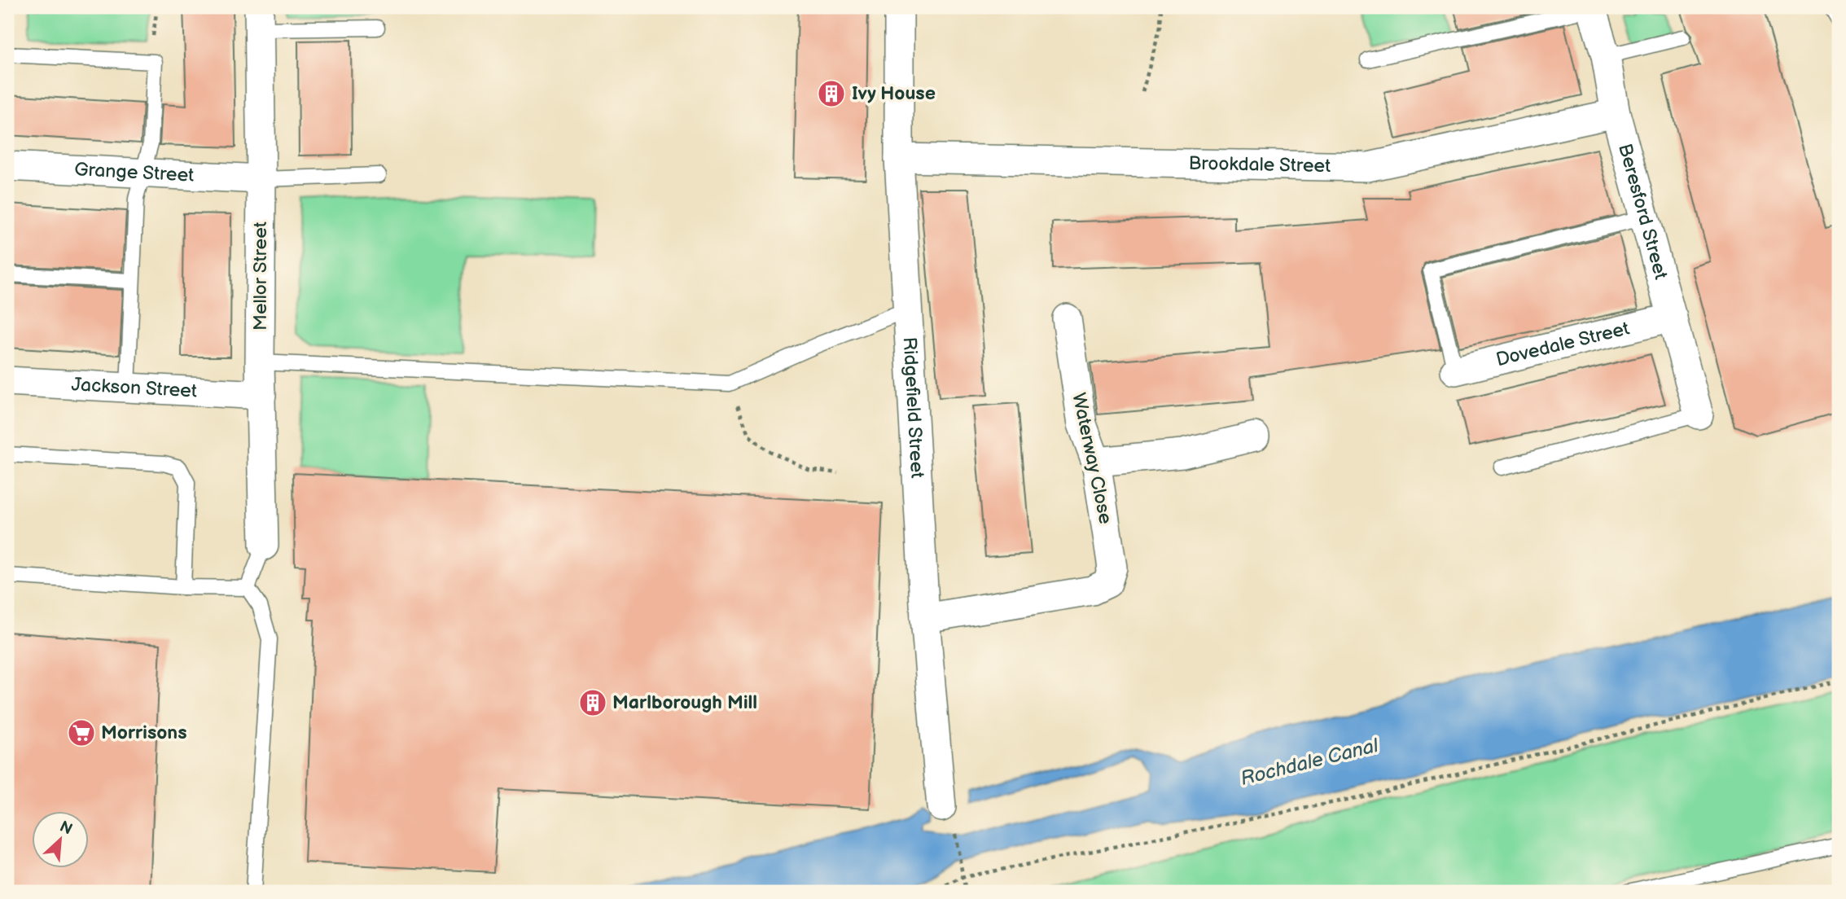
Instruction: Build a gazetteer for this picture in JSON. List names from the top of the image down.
{
  "streets": {
    "street": [
      "Brookdale Street",
      "Grange Street",
      "Beresford Street",
      "Mellor Street",
      "Dovedale Street",
      "Jackson Street",
      "Ridgefield Street",
      "Waterway Close"
    ]
  },
  "crossings": [
    ["Brookdale Street", "Beresford Street"],
    ["Brookdale Street", "Ridgefield Street"],
    ["Grange Street", "Mellor Street"],
    ["Beresford Street", "Dovedale Street"],
    ["Mellor Street", "Jackson Street"],
    ["Ridgefield Street", "Waterway Close"]
  ],
  "water": ["Rochdale Canal"],
  "places": {
    "building": ["Ivy House", "Marlborough Mill"],
    "supermarket": ["Morrisons"]
  },
  "north": "top right"
}
